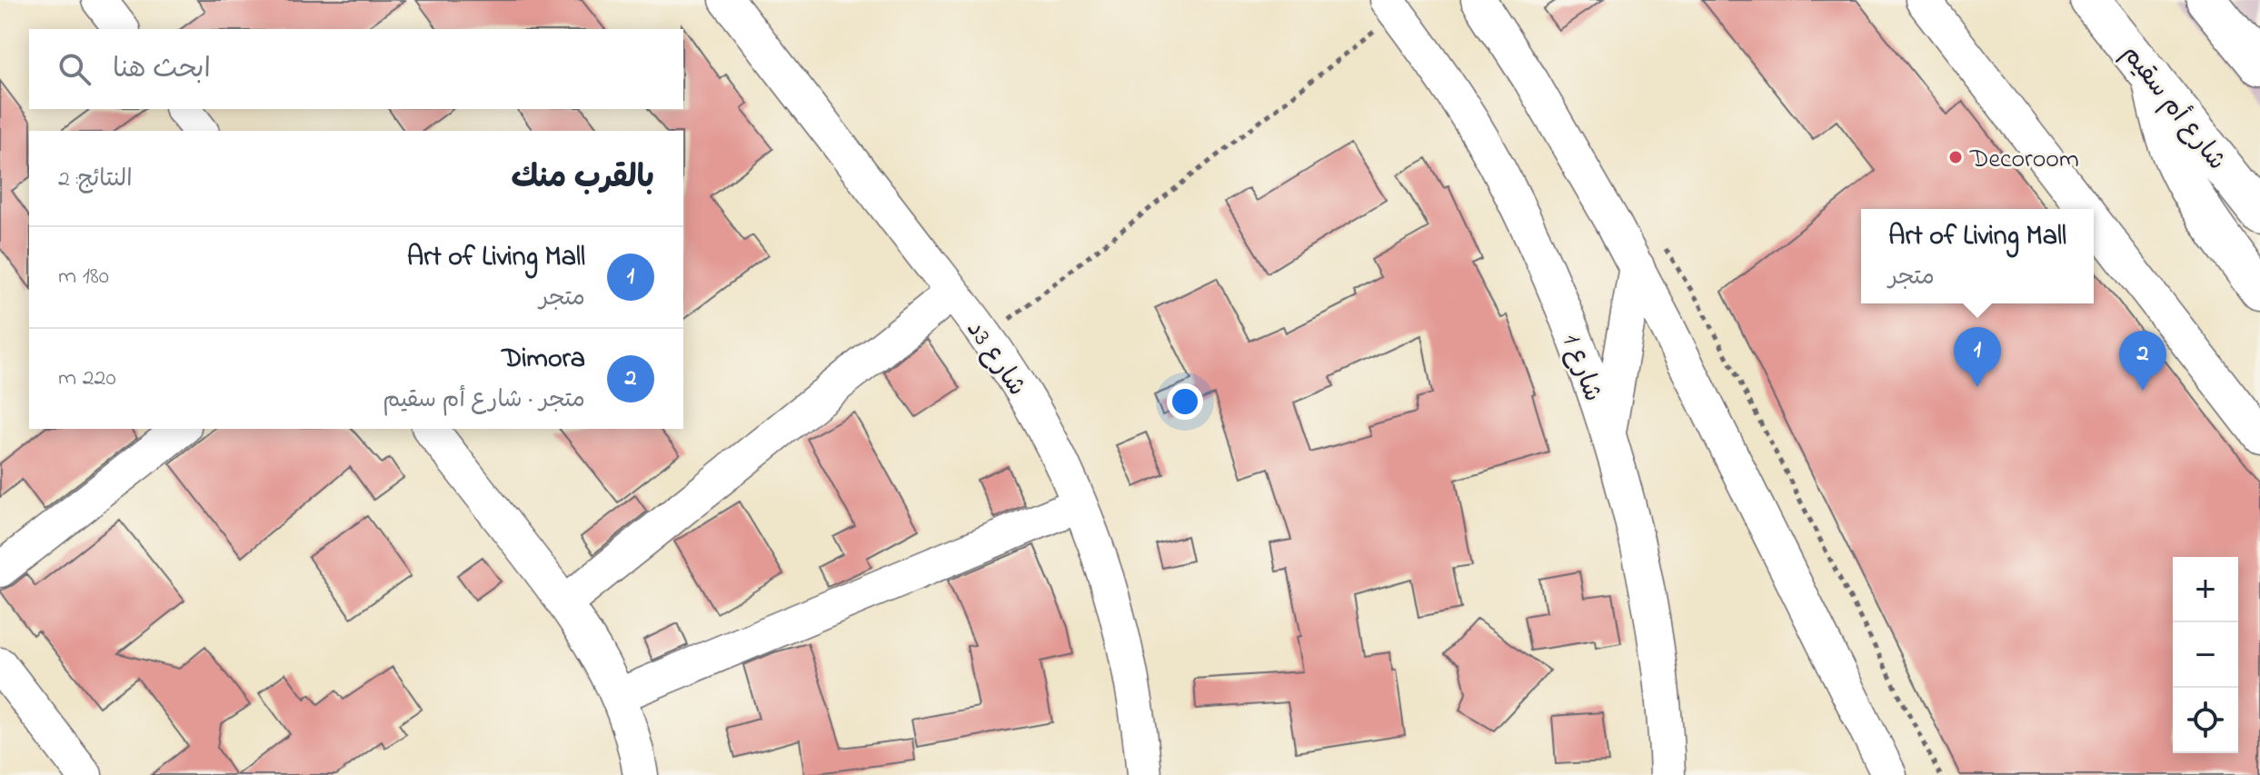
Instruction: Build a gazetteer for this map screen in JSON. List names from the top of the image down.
{
  "streets": {
    "main road": ["شارع أم سقيم"],
    "street": ["شارع 3د", "شارع 1"]
  },
  "places": ["Decoroom"],
  "page": {
    "search": "ابحث هنا",
    "heading": ["بالقرب منك", "النتائج: 2"],
    "popup": ["Art of Living Mall", "متجر"],
    "list": [
      {
        "mark": "1",
        "name": "Art of Living Mall",
        "note": "متجر",
        "value": "180 m"
      },
      {
        "mark": "2",
        "name": "Dimora",
        "note": "متجر · شارع أم سقيم",
        "value": "220 m"
      }
    ],
    "pins": ["1", "2"],
    "map_buttons": ["+", "−"]
  }
}
